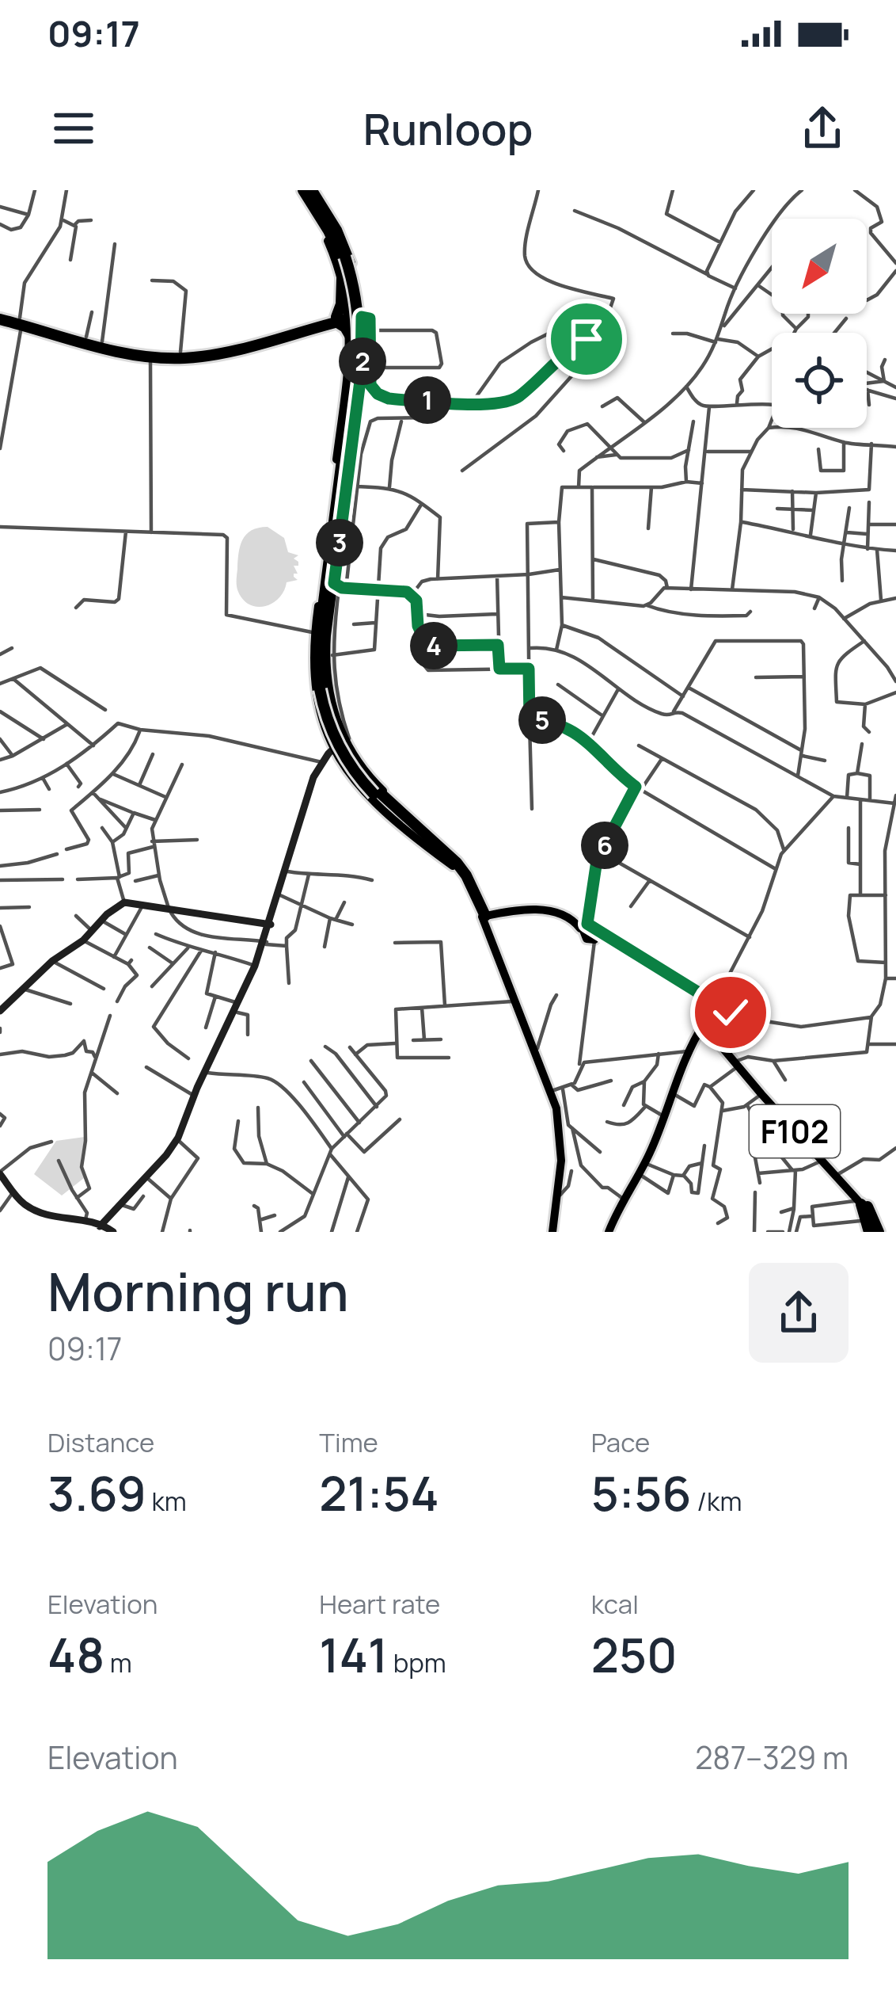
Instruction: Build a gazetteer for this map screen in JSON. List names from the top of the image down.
{
  "streets": {
    "main road": ["F102"]
  },
  "north": "bottom left",
  "page": {
    "status": "09:17",
    "header": "Runloop",
    "pins": [
      "2",
      "1",
      "3",
      "4",
      "5",
      "6"
    ],
    "heading": ["Morning run", "09:17"],
    "stats": [
      ["Distance", "3.69 km"],
      ["Time", "21:54"],
      ["Pace", "5:56 /km"],
      ["Elevation", "48 m"],
      ["Heart rate", "141 bpm"],
      ["kcal", "250"]
    ],
    "chart": ["Elevation", "287–329 m"]
  }
}
